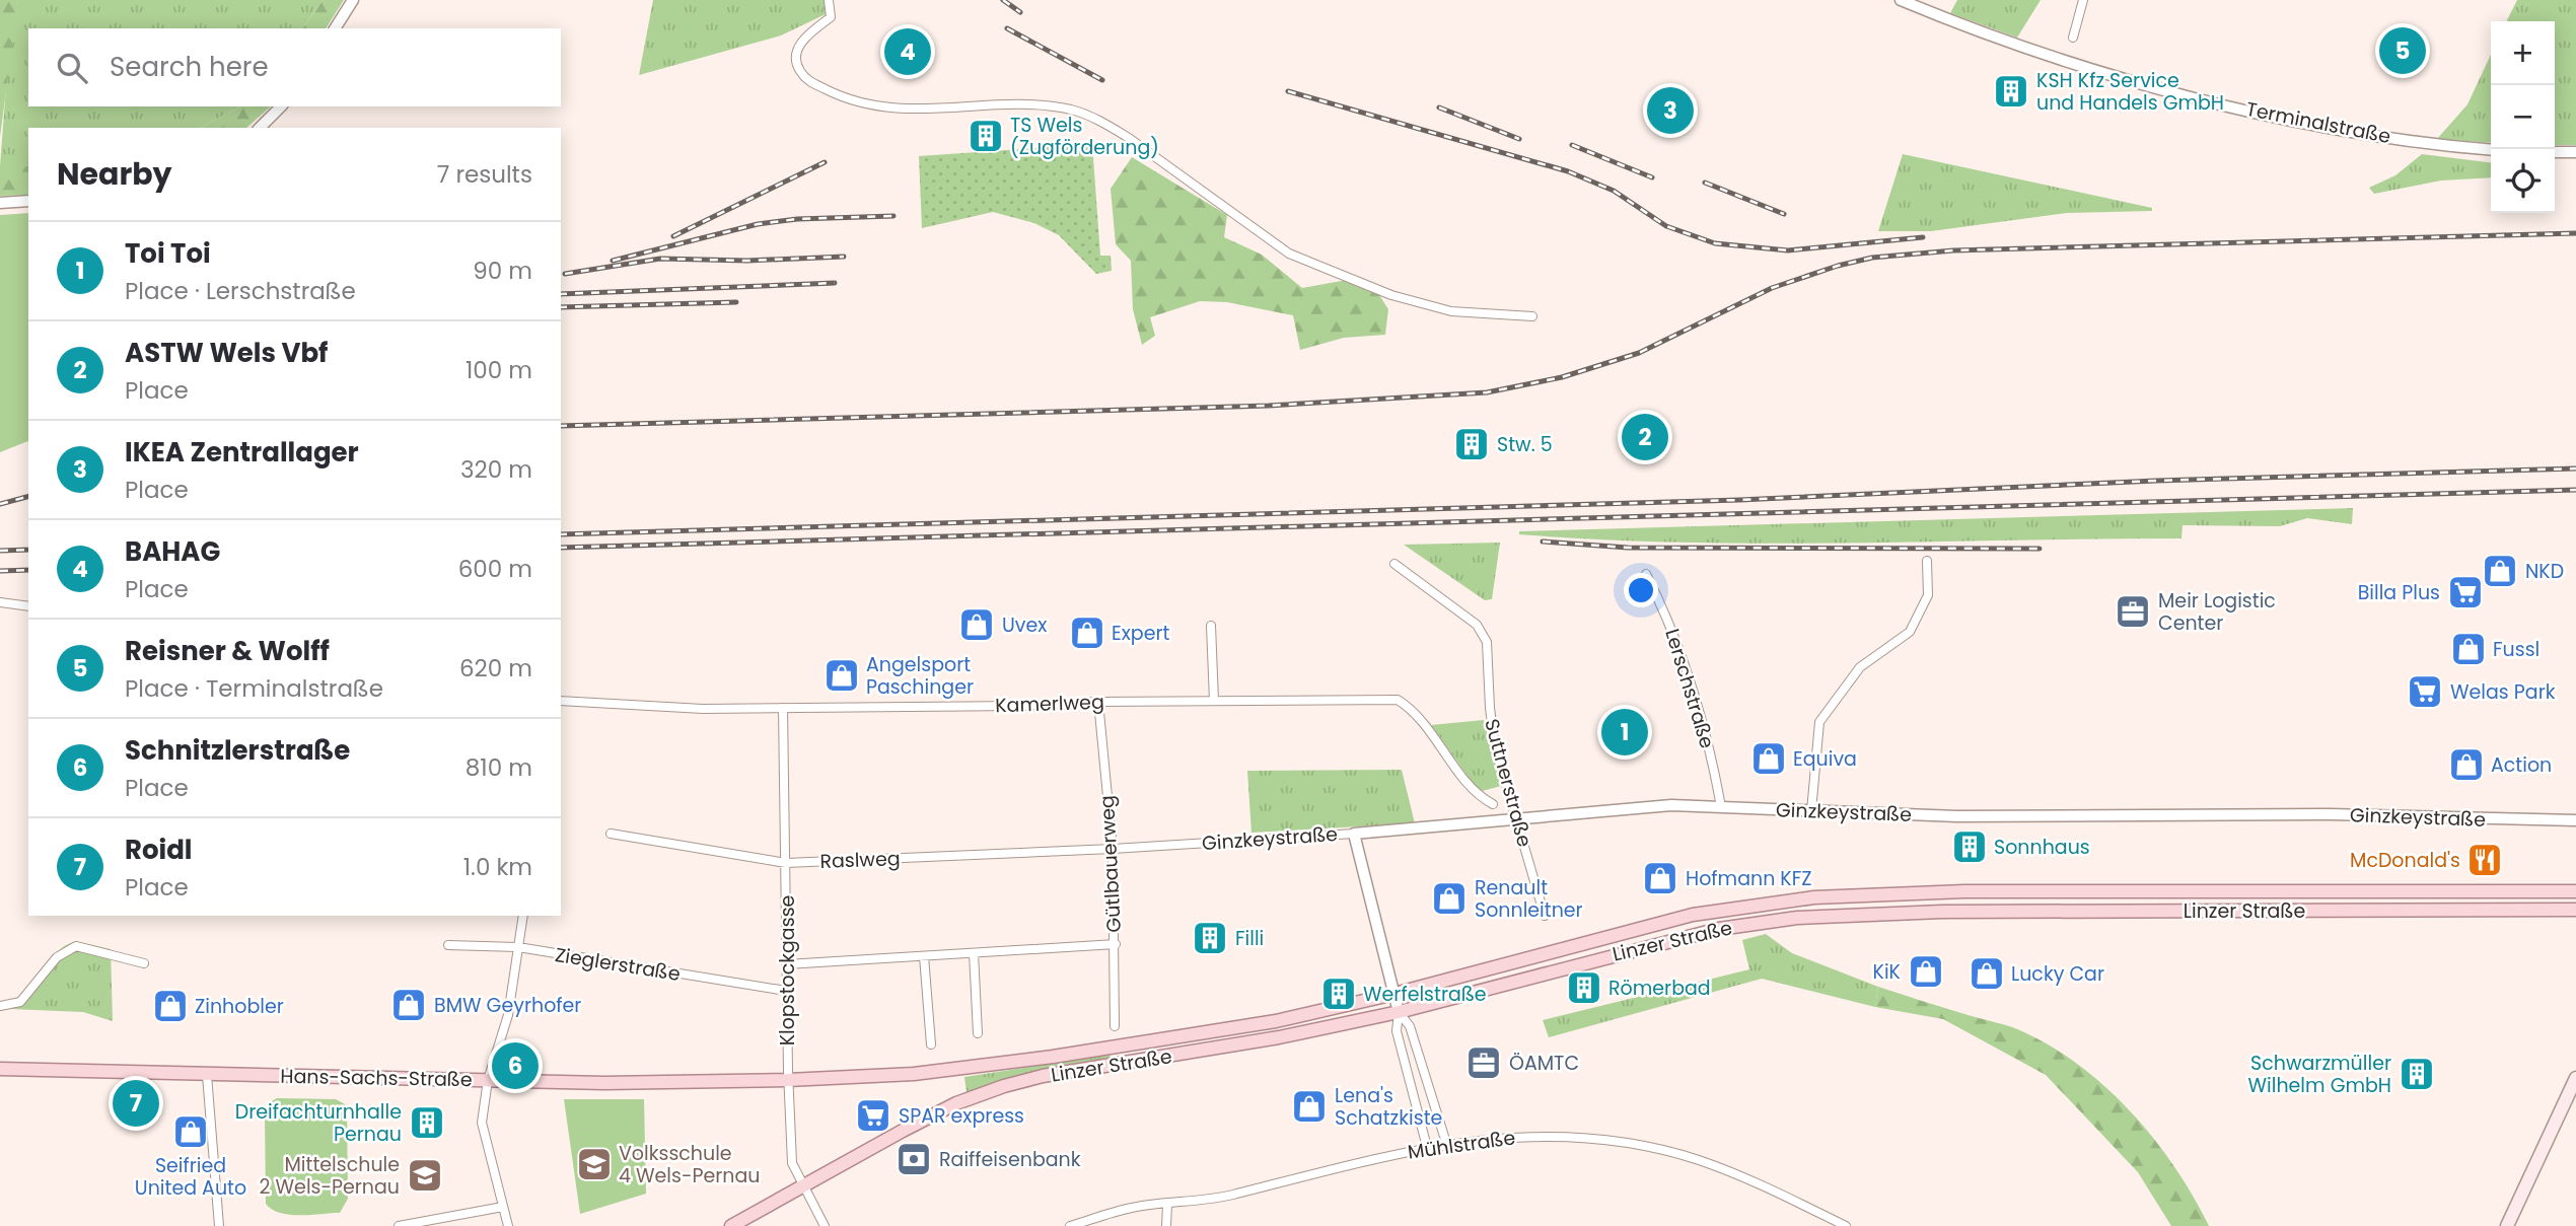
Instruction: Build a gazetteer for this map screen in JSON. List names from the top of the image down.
{
  "streets": {
    "main road": ["Linzer Straße", "Hans-Sachs-Straße"],
    "street": [
      "Terminalstraße",
      "Lerschstraße",
      "Kamerlweg",
      "Suttnerstraße",
      "Ginzkeystraße",
      "Raslweg",
      "Gütlbauerweg",
      "Zieglerstraße",
      "Klopstockgasse",
      "Mühlstraße"
    ]
  },
  "crossings": [
    ["Lerschstraße", "Ginzkeystraße"],
    ["Kamerlweg", "Gütlbauerweg"],
    ["Kamerlweg", "Klopstockgasse"],
    ["Suttnerstraße", "Ginzkeystraße"],
    ["Ginzkeystraße", "Raslweg"],
    ["Ginzkeystraße", "Gütlbauerweg"],
    ["Raslweg", "Gütlbauerweg"],
    ["Raslweg", "Klopstockgasse"],
    ["Linzer Straße", "Klopstockgasse"],
    ["Linzer Straße", "Hans-Sachs-Straße"],
    ["Zieglerstraße", "Klopstockgasse"],
    ["Klopstockgasse", "Hans-Sachs-Straße"]
  ],
  "places": {
    "building": [
      "KSH Kfz Service und Handels GmbH",
      "TS Wels (Zugförderung)",
      "Stw. 5",
      "Sonnhaus",
      "Filli",
      "Römerbad",
      "Werfelstraße",
      "Schwarzmüller Wilhelm GmbH",
      "Dreifachturnhalle Pernau"
    ],
    "shop": [
      "NKD",
      "Uvex",
      "Expert",
      "Fussl",
      "Angelsport Paschinger",
      "Equiva",
      "Action",
      "Hofmann KFZ",
      "Renault Sonnleitner",
      "KiK",
      "Lucky Car",
      "BMW Geyrhofer",
      "Zinhobler",
      "Lena's Schatzkiste",
      "Seifried United Auto"
    ],
    "supermarket": ["Billa Plus", "Welas Park", "SPAR express"],
    "office": ["Meir Logistic Center", "ÖAMTC"],
    "restaurant": ["McDonald's"],
    "bank": ["Raiffeisenbank"],
    "school or university": ["Volksschule 4 Wels-Pernau", "Mittelschule 2 Wels-Pernau"]
  },
  "page": {
    "map_buttons": ["+", "−"],
    "pins": [
      "5",
      "4",
      "3",
      "2",
      "1",
      "6",
      "7"
    ],
    "search": "Search here",
    "heading": ["Nearby", "7 results"],
    "list": [
      {
        "mark": "1",
        "name": "Toi Toi",
        "note": "Place · Lerschstraße",
        "value": "90 m"
      },
      {
        "mark": "2",
        "name": "ASTW Wels Vbf",
        "note": "Place",
        "value": "100 m"
      },
      {
        "mark": "3",
        "name": "IKEA Zentrallager",
        "note": "Place",
        "value": "320 m"
      },
      {
        "mark": "4",
        "name": "BAHAG",
        "note": "Place",
        "value": "600 m"
      },
      {
        "mark": "5",
        "name": "Reisner & Wolff",
        "note": "Place · Terminalstraße",
        "value": "620 m"
      },
      {
        "mark": "6",
        "name": "Schnitzlerstraße",
        "note": "Place",
        "value": "810 m"
      },
      {
        "mark": "7",
        "name": "Roidl",
        "note": "Place",
        "value": "1.0 km"
      }
    ]
  }
}
